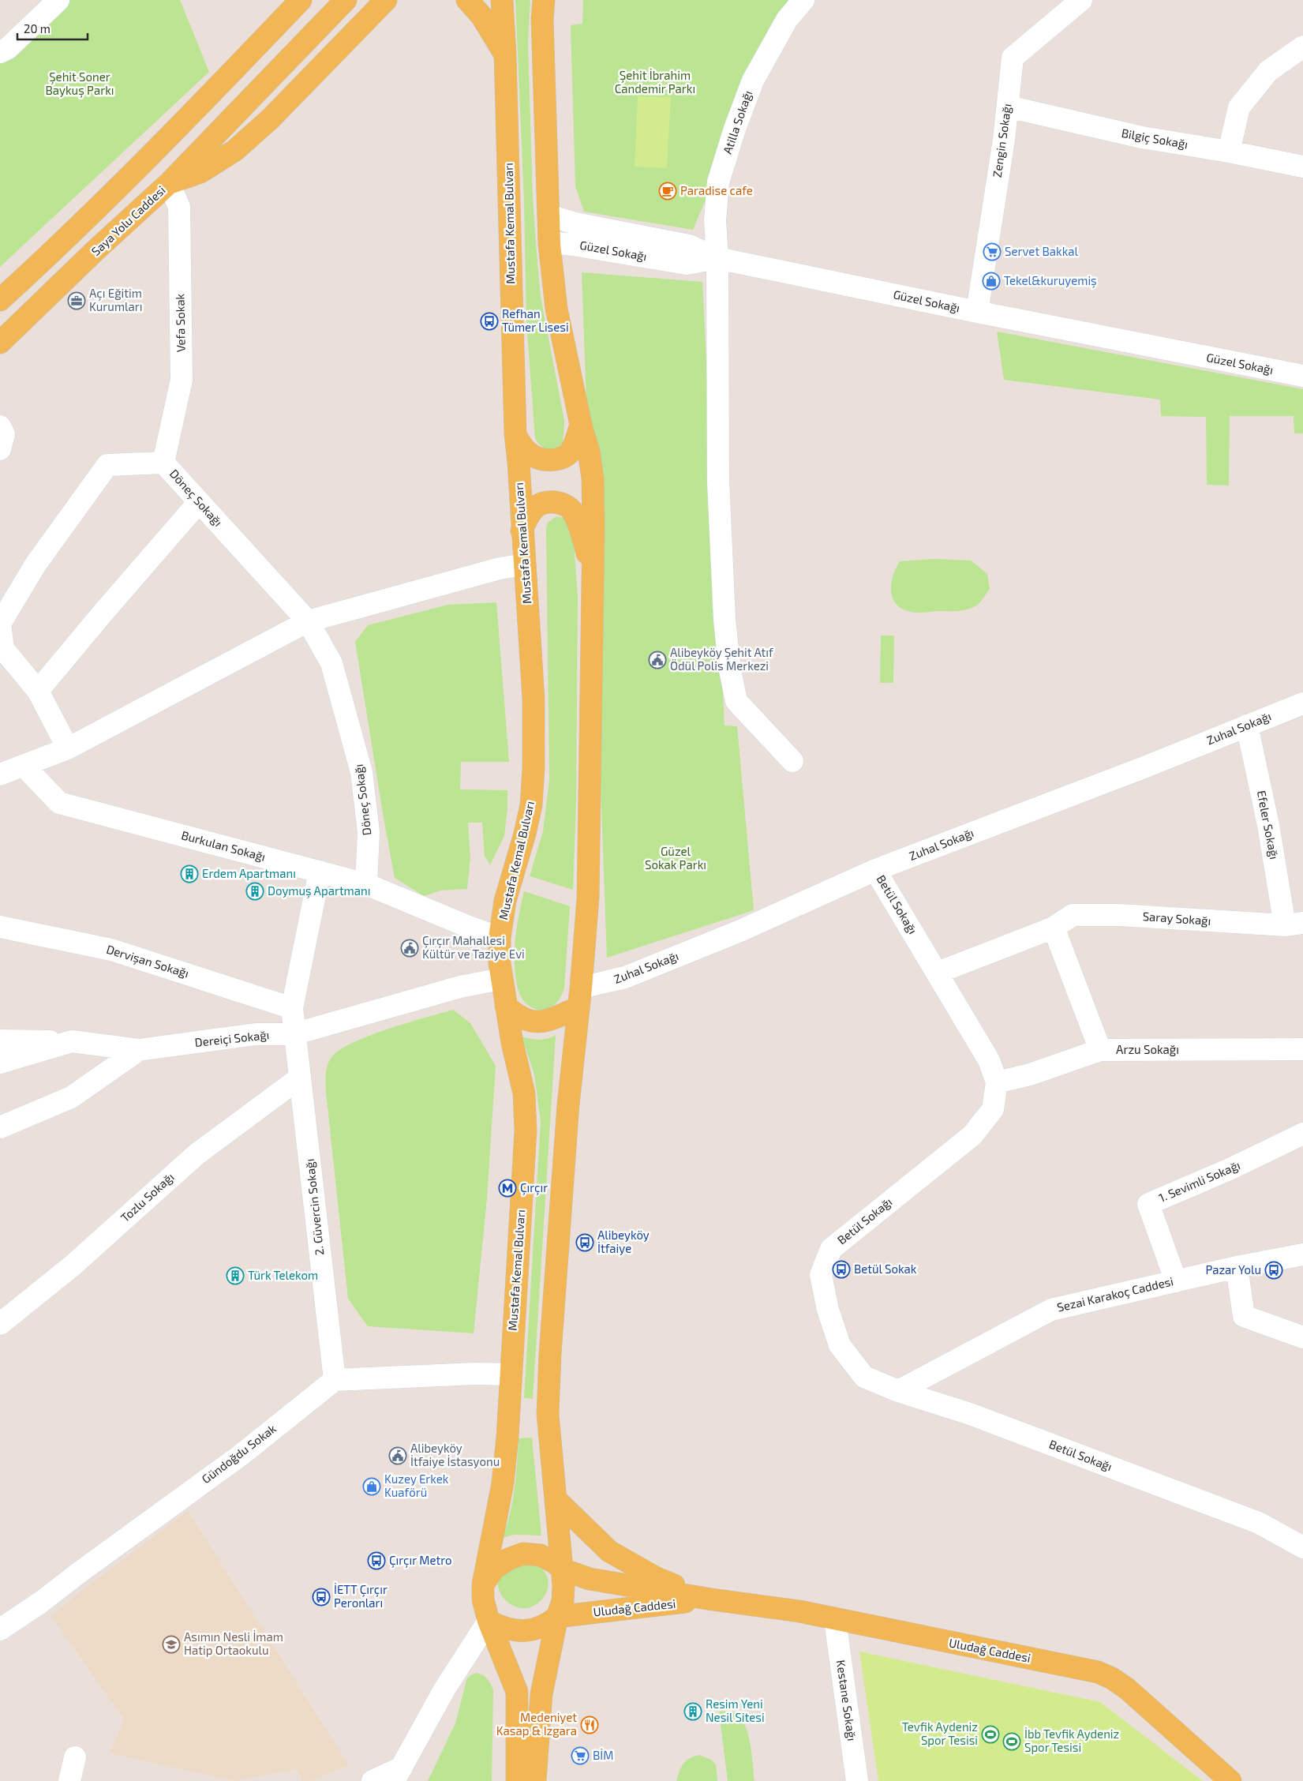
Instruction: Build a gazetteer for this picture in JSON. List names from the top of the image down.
{
  "streets": {
    "main road": ["Saya Yolu Caddesi", "Mustafa Kemal Bulvarı", "Uludağ Caddesi"],
    "street": [
      "Atilla Sokağı",
      "Bilgiç Sokağı",
      "Zengin Sokağı",
      "Güzel Sokağı",
      "Vefa Sokak",
      "Döneç Sokağı",
      "Zuhal Sokağı",
      "Efeler Sokağı",
      "Burkulan Sokağı",
      "Betül Sokağı",
      "Saray Sokağı",
      "Dervişan Sokağı",
      "Dereiçi Sokağı",
      "Arzu Sokağı",
      "1. Sevimli Sokağı",
      "Tozlu Sokağı",
      "2. Güvercin Sokağı",
      "Sezai Karakoç Caddesi",
      "Gündoğdu Sokak",
      "Kestane Sokağı"
    ]
  },
  "crossings": [
    ["Atilla Sokağı", "Güzel Sokağı"],
    ["Bilgiç Sokağı", "Zengin Sokağı"],
    ["Zengin Sokağı", "Güzel Sokağı"],
    ["Saya Yolu Caddesi", "Vefa Sokak"],
    ["Mustafa Kemal Bulvarı", "Burkulan Sokağı"],
    ["Mustafa Kemal Bulvarı", "Dereiçi Sokağı"],
    ["Mustafa Kemal Bulvarı", "Uludağ Caddesi"],
    ["Vefa Sokak", "Döneç Sokağı"],
    ["Döneç Sokağı", "Burkulan Sokağı"],
    ["Zuhal Sokağı", "Efeler Sokağı"],
    ["Zuhal Sokağı", "Betül Sokağı"],
    ["Efeler Sokağı", "Saray Sokağı"],
    ["Burkulan Sokağı", "2. Güvercin Sokağı"],
    ["Betül Sokağı", "Saray Sokağı"],
    ["Betül Sokağı", "Arzu Sokağı"],
    ["Betül Sokağı", "Sezai Karakoç Caddesi"],
    ["Dervişan Sokağı", "2. Güvercin Sokağı"],
    ["Dereiçi Sokağı", "2. Güvercin Sokağı"],
    ["1. Sevimli Sokağı", "Sezai Karakoç Caddesi"],
    ["Tozlu Sokağı", "2. Güvercin Sokağı"],
    ["2. Güvercin Sokağı", "Gündoğdu Sokak"],
    ["Uludağ Caddesi", "Kestane Sokağı"]
  ],
  "parks": ["Şehit İbrahim Candemir Parkı", "Şehit Soner Baykuş Parkı", "Güzel Sokak Parkı"],
  "places": {
    "cafe": ["Paradise cafe"],
    "supermarket": ["Servet Bakkal", "BİM"],
    "shop": ["Tekel&kuruyemiş", "Kuzey Erkek Kuaförü"],
    "office": ["Açı Eğitim Kurumları"],
    "bus stop": [
      "Refhan Tümer Lisesi",
      "Alibeyköy İtfaiye",
      "Betül Sokak",
      "Pazar Yolu",
      "Çırçır Metro",
      "İETT Çırçır Peronları"
    ],
    "public building": ["Alibeyköy Şehit Atıf Ödül Polis Merkezi", "Çırçır Mahallesi Kültür ve Taziye Evi", "Alibeyköy İtfaiye İstasyonu"],
    "building": [
      "Erdem Apartmanı",
      "Doymuş Apartmanı",
      "Türk Telekom",
      "Resim Yeni Nesil Sitesi"
    ],
    "metro station": ["Çırçır"],
    "school or university": ["Asımın Nesli İmam Hatip Ortaokulu"],
    "restaurant": ["Medeniyet Kasap & Izgara"],
    "sports": ["Tevfik Aydeniz Spor Tesisi", "İbb Tevfik Aydeniz Spor Tesisi"]
  },
  "scale_bar": "20 m"
}
